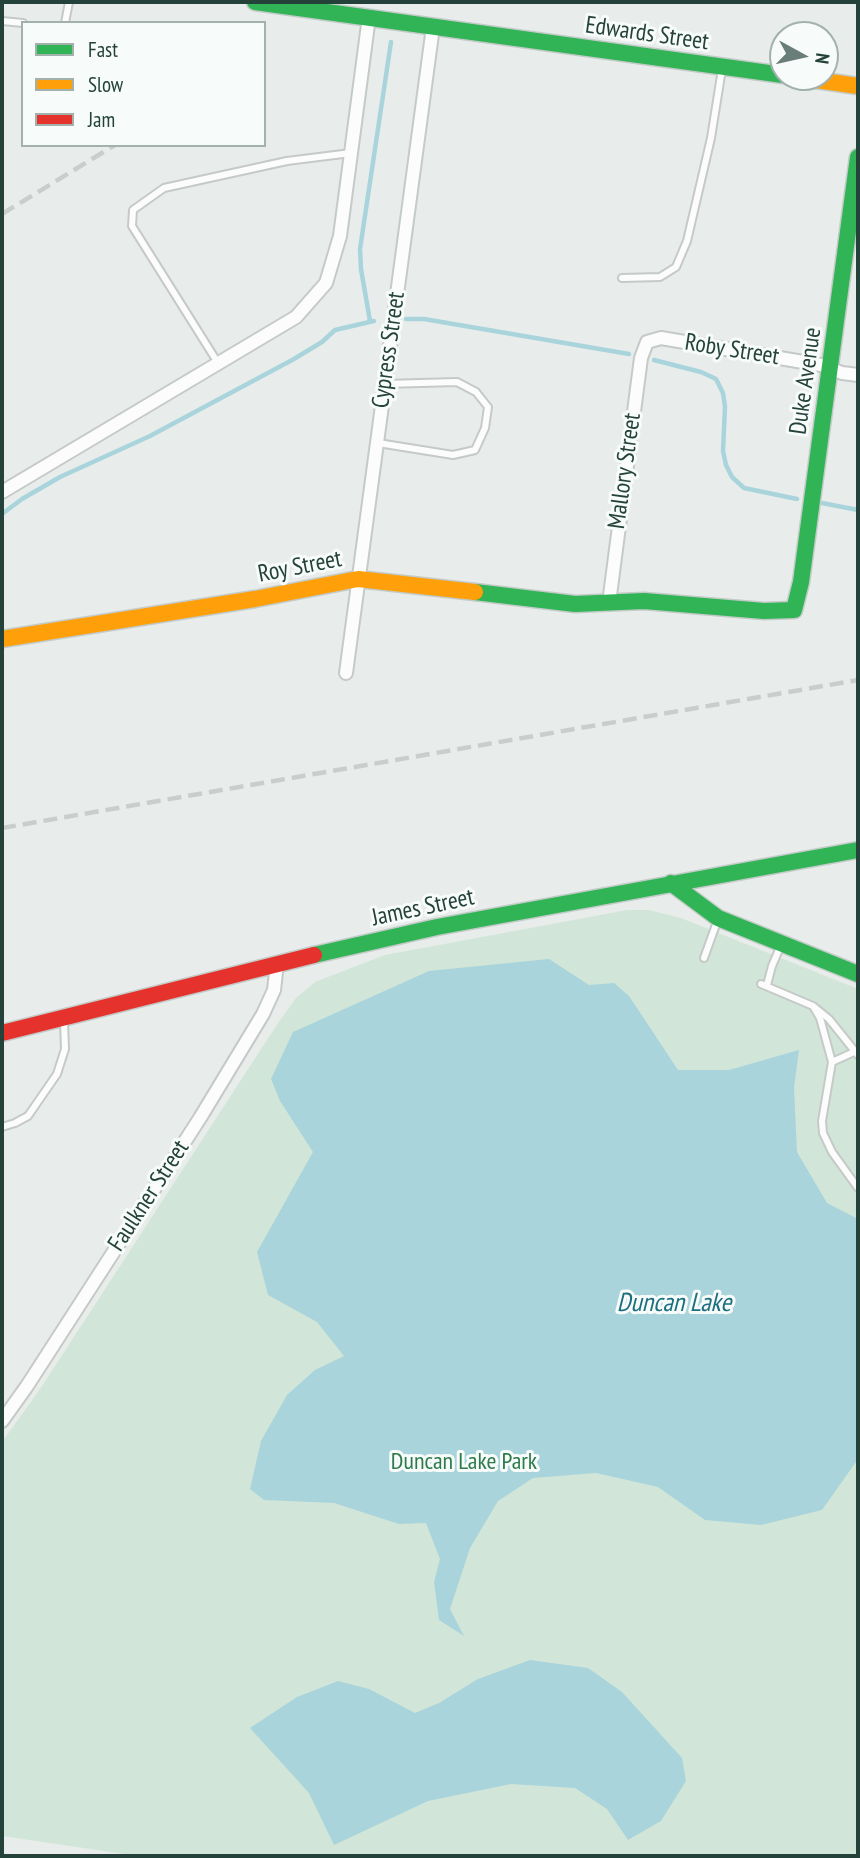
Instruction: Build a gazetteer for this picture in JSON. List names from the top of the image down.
{
  "streets": {
    "street": [
      "Edwards Street",
      "Cypress Street",
      "Roby Street",
      "Duke Avenue",
      "Mallory Street",
      "Roy Street",
      "James Street",
      "Faulkner Street"
    ]
  },
  "crossings": [
    ["Edwards Street", "Cypress Street"],
    ["Cypress Street", "Roy Street"],
    ["Roby Street", "Duke Avenue"],
    ["Roby Street", "Mallory Street"],
    ["Duke Avenue", "Roy Street"],
    ["Mallory Street", "Roy Street"],
    ["James Street", "Faulkner Street"]
  ],
  "water": ["Duncan Lake"],
  "parks": ["Duncan Lake Park"],
  "legend": ["Fast", "Slow", "Jam"],
  "north": "right"
}
